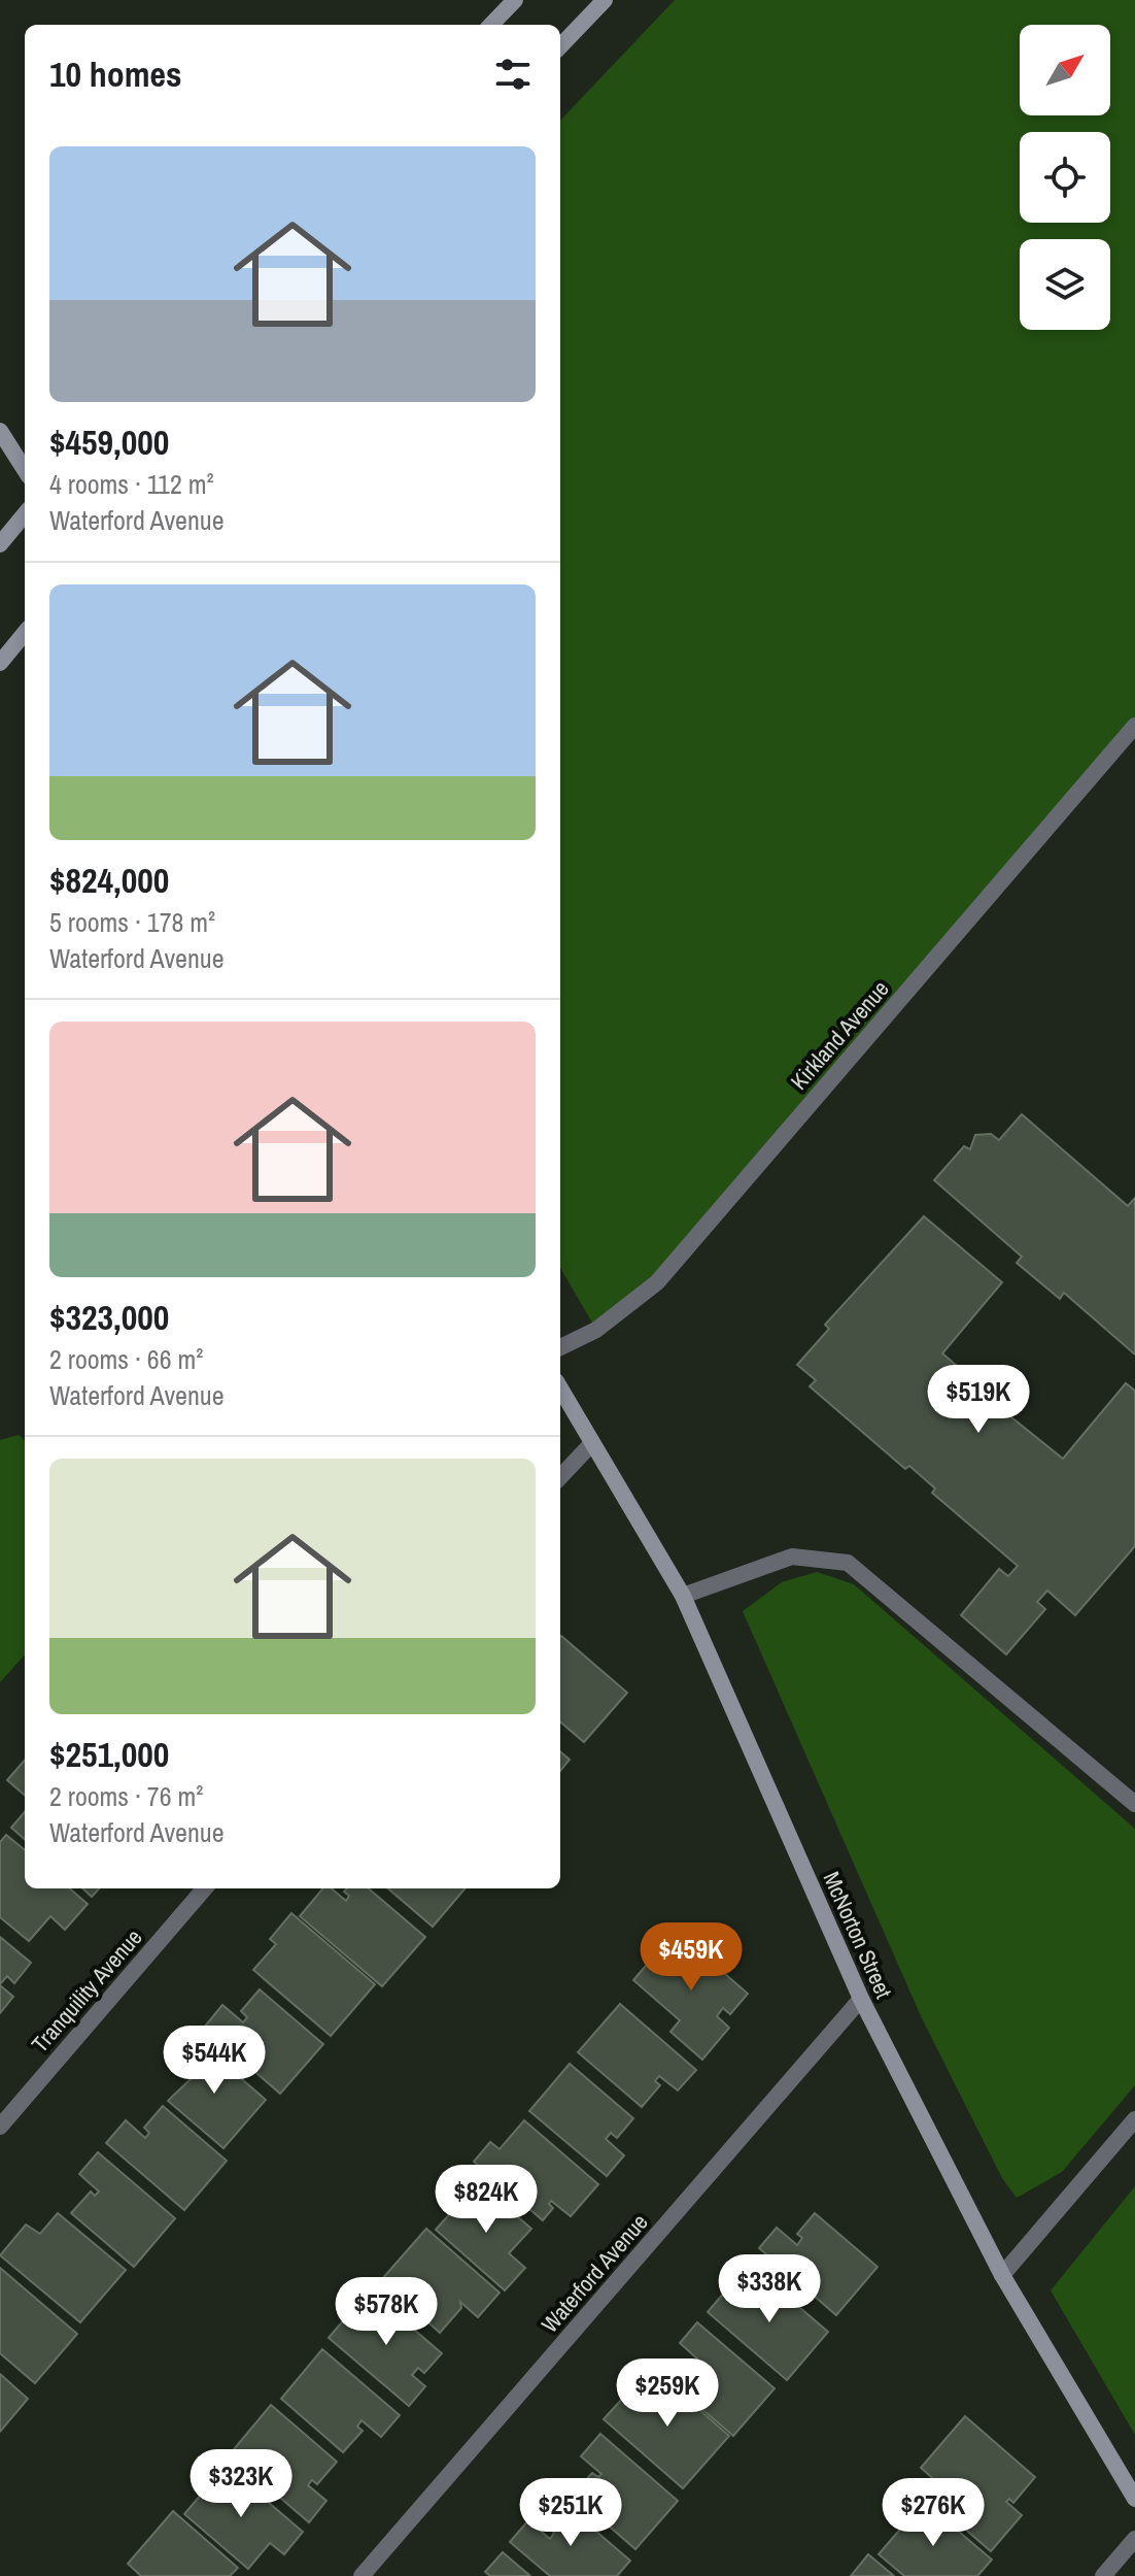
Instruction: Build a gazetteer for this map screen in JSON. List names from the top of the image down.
{
  "streets": {
    "street": [
      "Kirkland Avenue",
      "McNorton Street",
      "Tranquility Avenue",
      "Waterford Avenue"
    ]
  },
  "crossings": [
    ["McNorton Street", "Waterford Avenue"]
  ],
  "north": "top right",
  "page": {
    "heading": "10 homes",
    "list": [
      {
        "name": "$459,000",
        "note": "4 rooms · 112 m² · Waterford Avenue"
      },
      {
        "name": "$824,000",
        "note": "5 rooms · 178 m² · Waterford Avenue"
      },
      {
        "name": "$323,000",
        "note": "2 rooms · 66 m² · Waterford Avenue"
      },
      {
        "name": "$251,000",
        "note": "2 rooms · 76 m² · Waterford Avenue"
      }
    ],
    "price": [
      "$519K",
      "$459K",
      "$544K",
      "$824K",
      "$338K",
      "$578K",
      "$259K",
      "$323K",
      "$251K",
      "$276K"
    ]
  }
}
